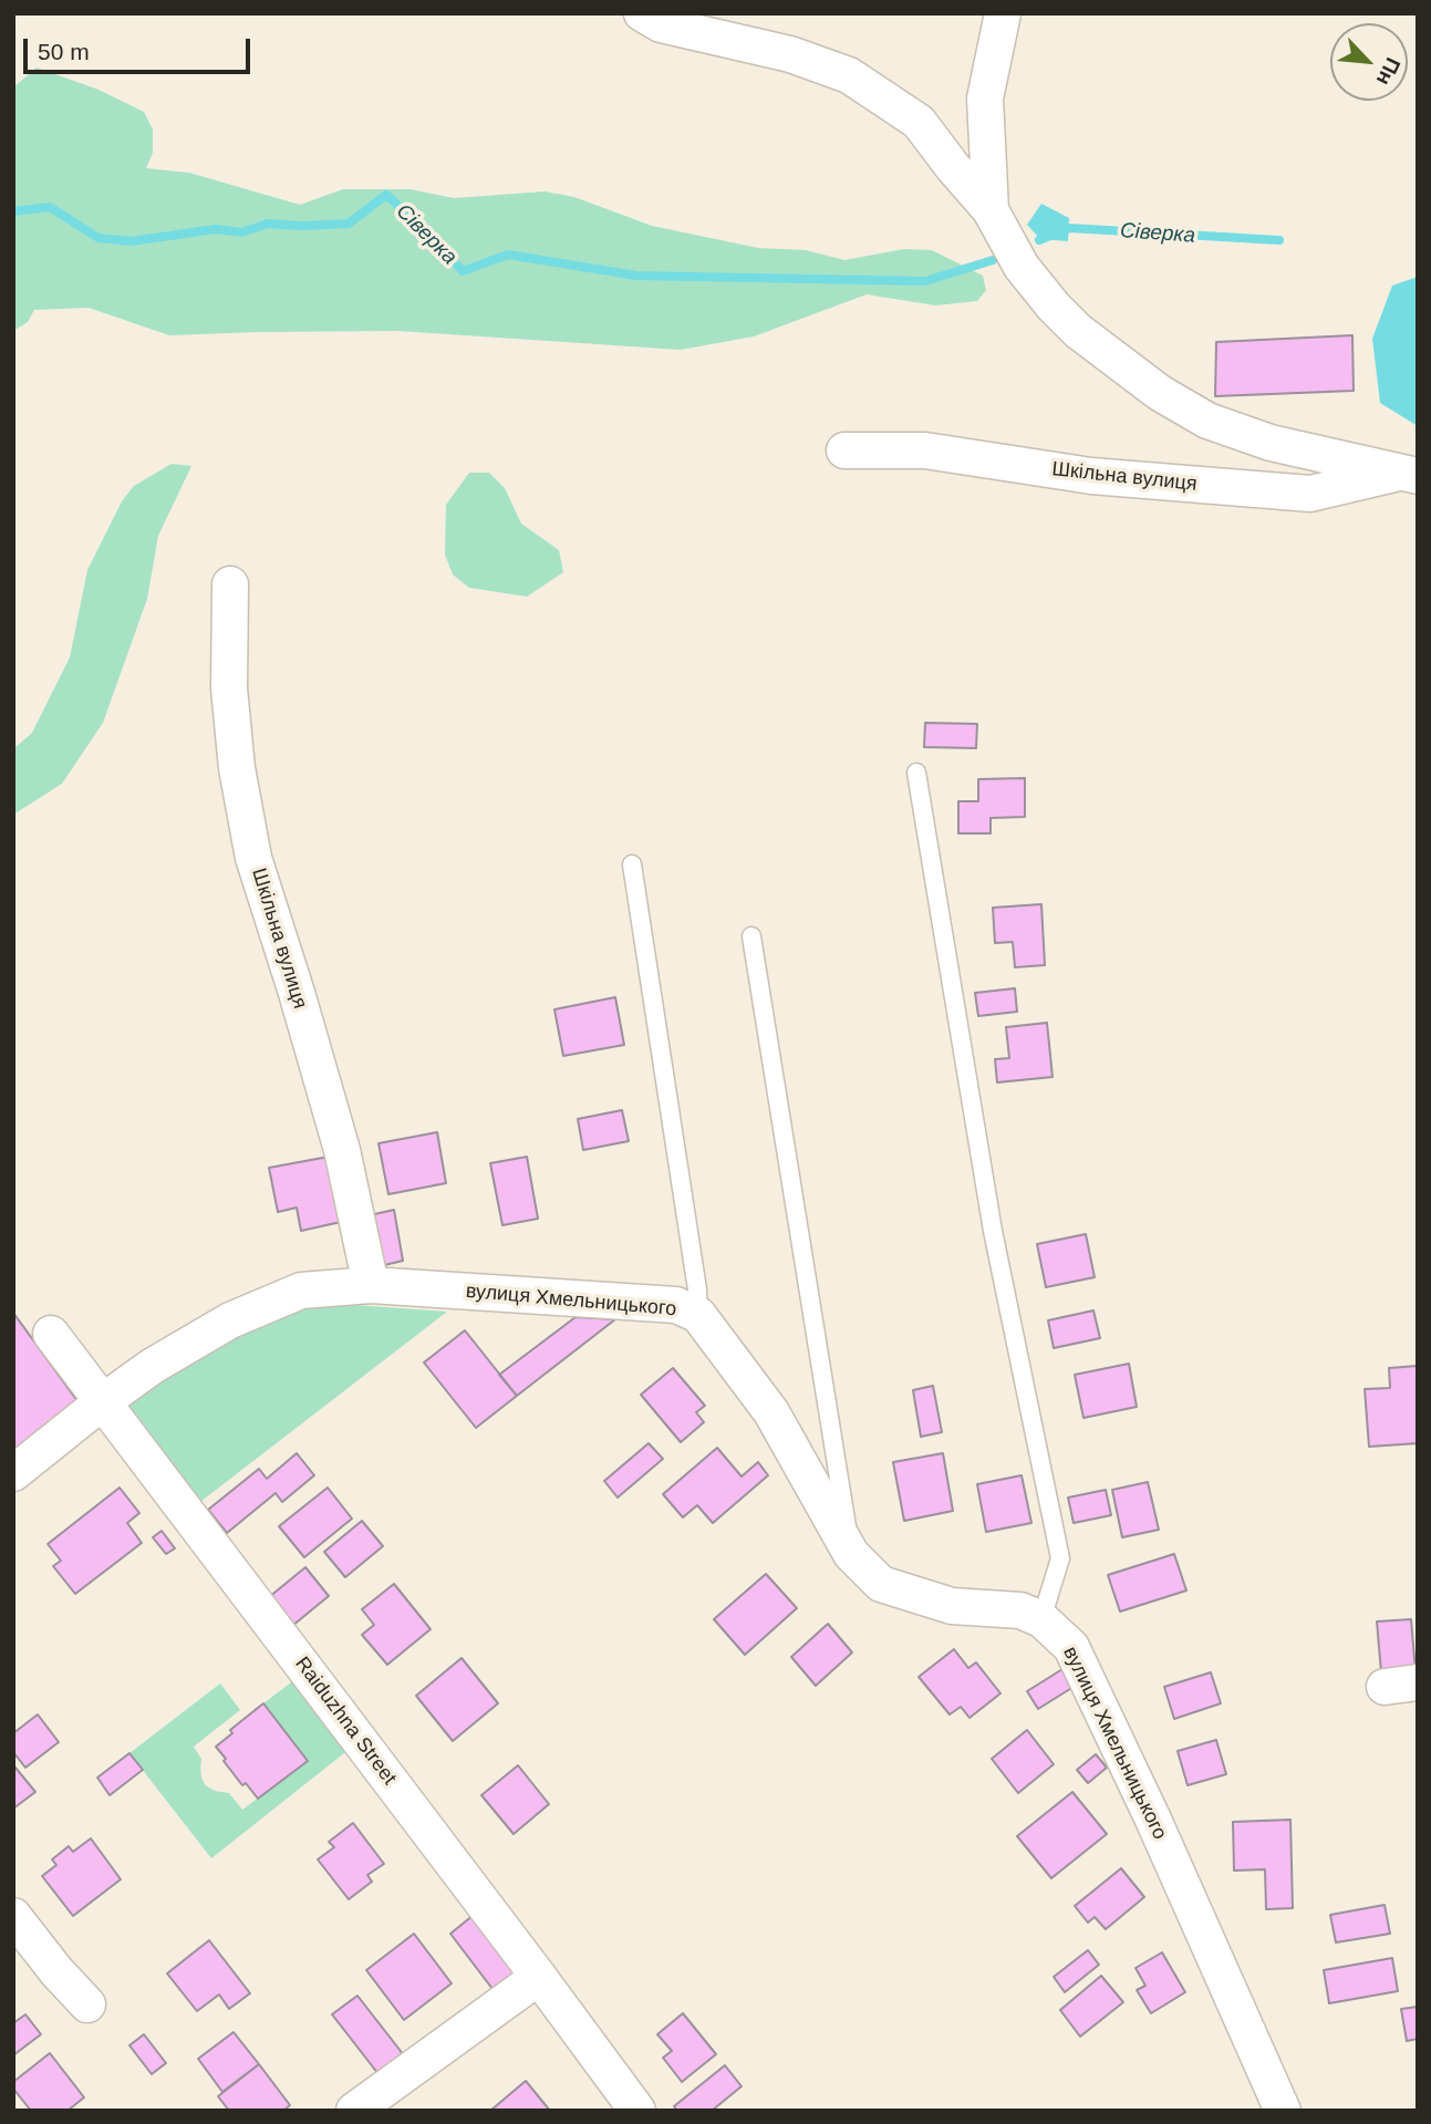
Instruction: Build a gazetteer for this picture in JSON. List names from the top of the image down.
{
  "streets": {
    "street": ["Шкільна вулиця", "вулиця Хмельницького", "Raiduzhna Street"]
  },
  "crossings": [
    ["Шкільна вулиця", "вулиця Хмельницького"],
    ["вулиця Хмельницького", "Raiduzhna Street"]
  ],
  "water": ["Сіверка"],
  "scale_bar": "50 m",
  "north": "bottom right"
}
